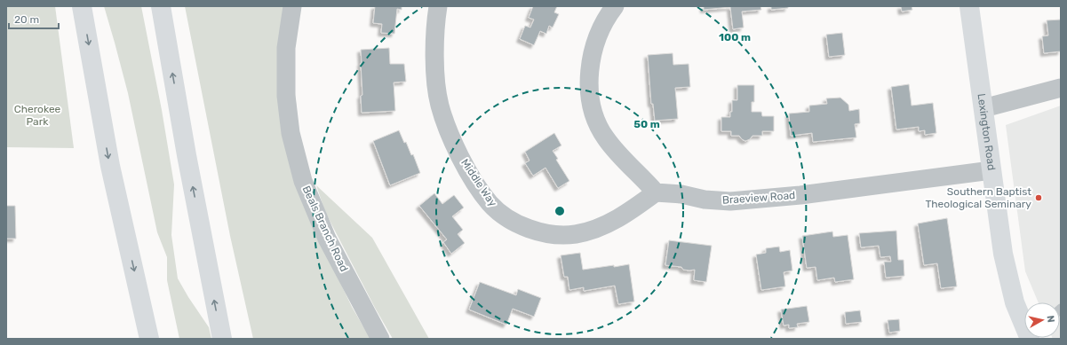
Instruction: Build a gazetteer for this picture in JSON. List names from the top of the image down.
{
  "streets": {
    "main road": ["Lexington Road"],
    "street": ["Middle Way", "Braeview Road", "Beals Branch Road"]
  },
  "crossings": [
    ["Lexington Road", "Braeview Road"],
    ["Middle Way", "Braeview Road"]
  ],
  "parks": ["Cherokee Park"],
  "places": ["Southern Baptist Theological Seminary"],
  "scale_bar": "20 m",
  "north": "right",
  "rings": ["100 m", "50 m"]
}
